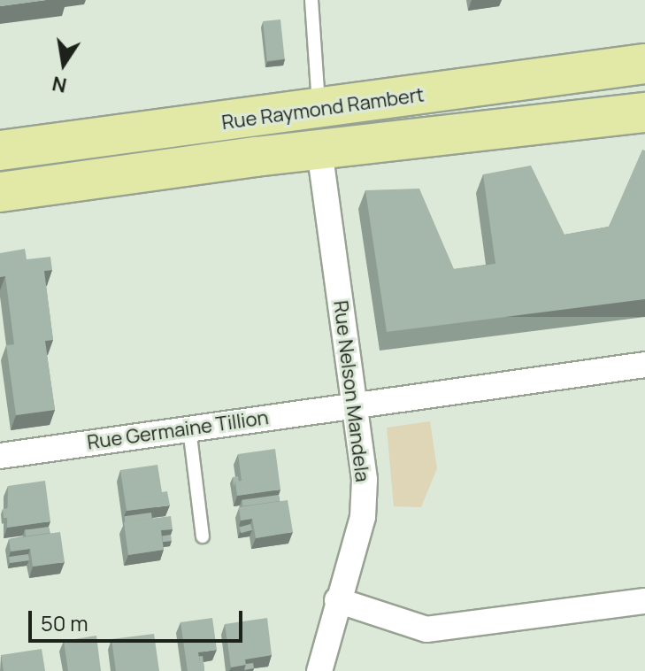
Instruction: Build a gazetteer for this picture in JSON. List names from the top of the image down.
{
  "streets": {
    "main road": ["Rue Raymond Rambert"],
    "street": ["Rue Nelson Mandela", "Rue Germaine Tillion"]
  },
  "crossings": [
    ["Rue Raymond Rambert", "Rue Nelson Mandela"],
    ["Rue Nelson Mandela", "Rue Germaine Tillion"]
  ],
  "scale_bar": "50 m",
  "north": "bottom"
}
